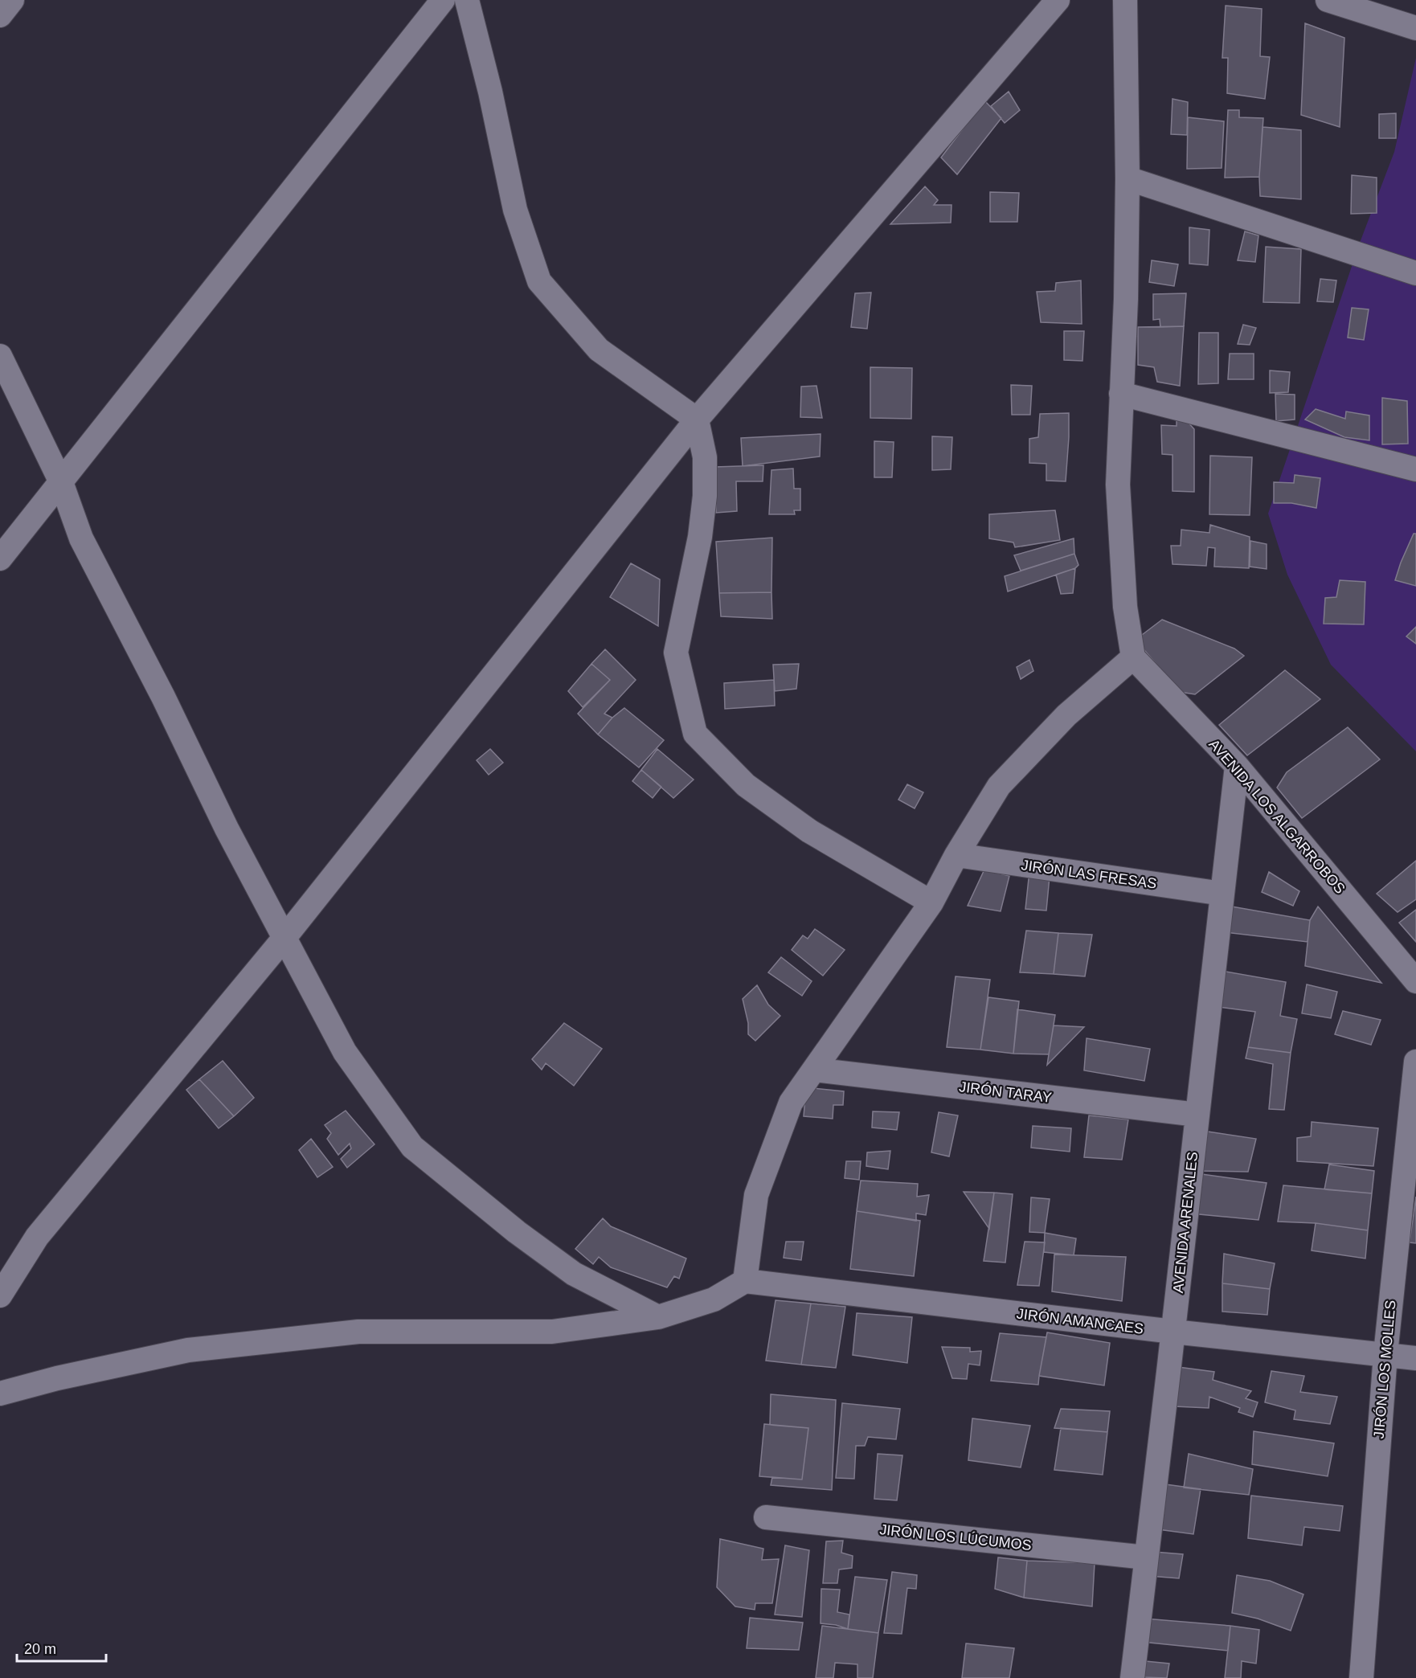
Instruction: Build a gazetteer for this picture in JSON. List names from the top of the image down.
{
  "streets": {
    "street": [
      "AVENIDA LOS ALGARROBOS",
      "JIRÓN LAS FRESAS",
      "JIRÓN TARAY",
      "AVENIDA ARENALES",
      "JIRÓN AMANCAES",
      "JIRÓN LOS MOLLES",
      "JIRÓN LOS LÚCUMOS"
    ]
  },
  "crossings": [
    ["AVENIDA LOS ALGARROBOS", "AVENIDA ARENALES"],
    ["JIRÓN LAS FRESAS", "AVENIDA ARENALES"],
    ["JIRÓN TARAY", "AVENIDA ARENALES"],
    ["AVENIDA ARENALES", "JIRÓN AMANCAES"],
    ["AVENIDA ARENALES", "JIRÓN LOS LÚCUMOS"],
    ["JIRÓN AMANCAES", "JIRÓN LOS MOLLES"]
  ],
  "scale_bar": "20 m"
}
